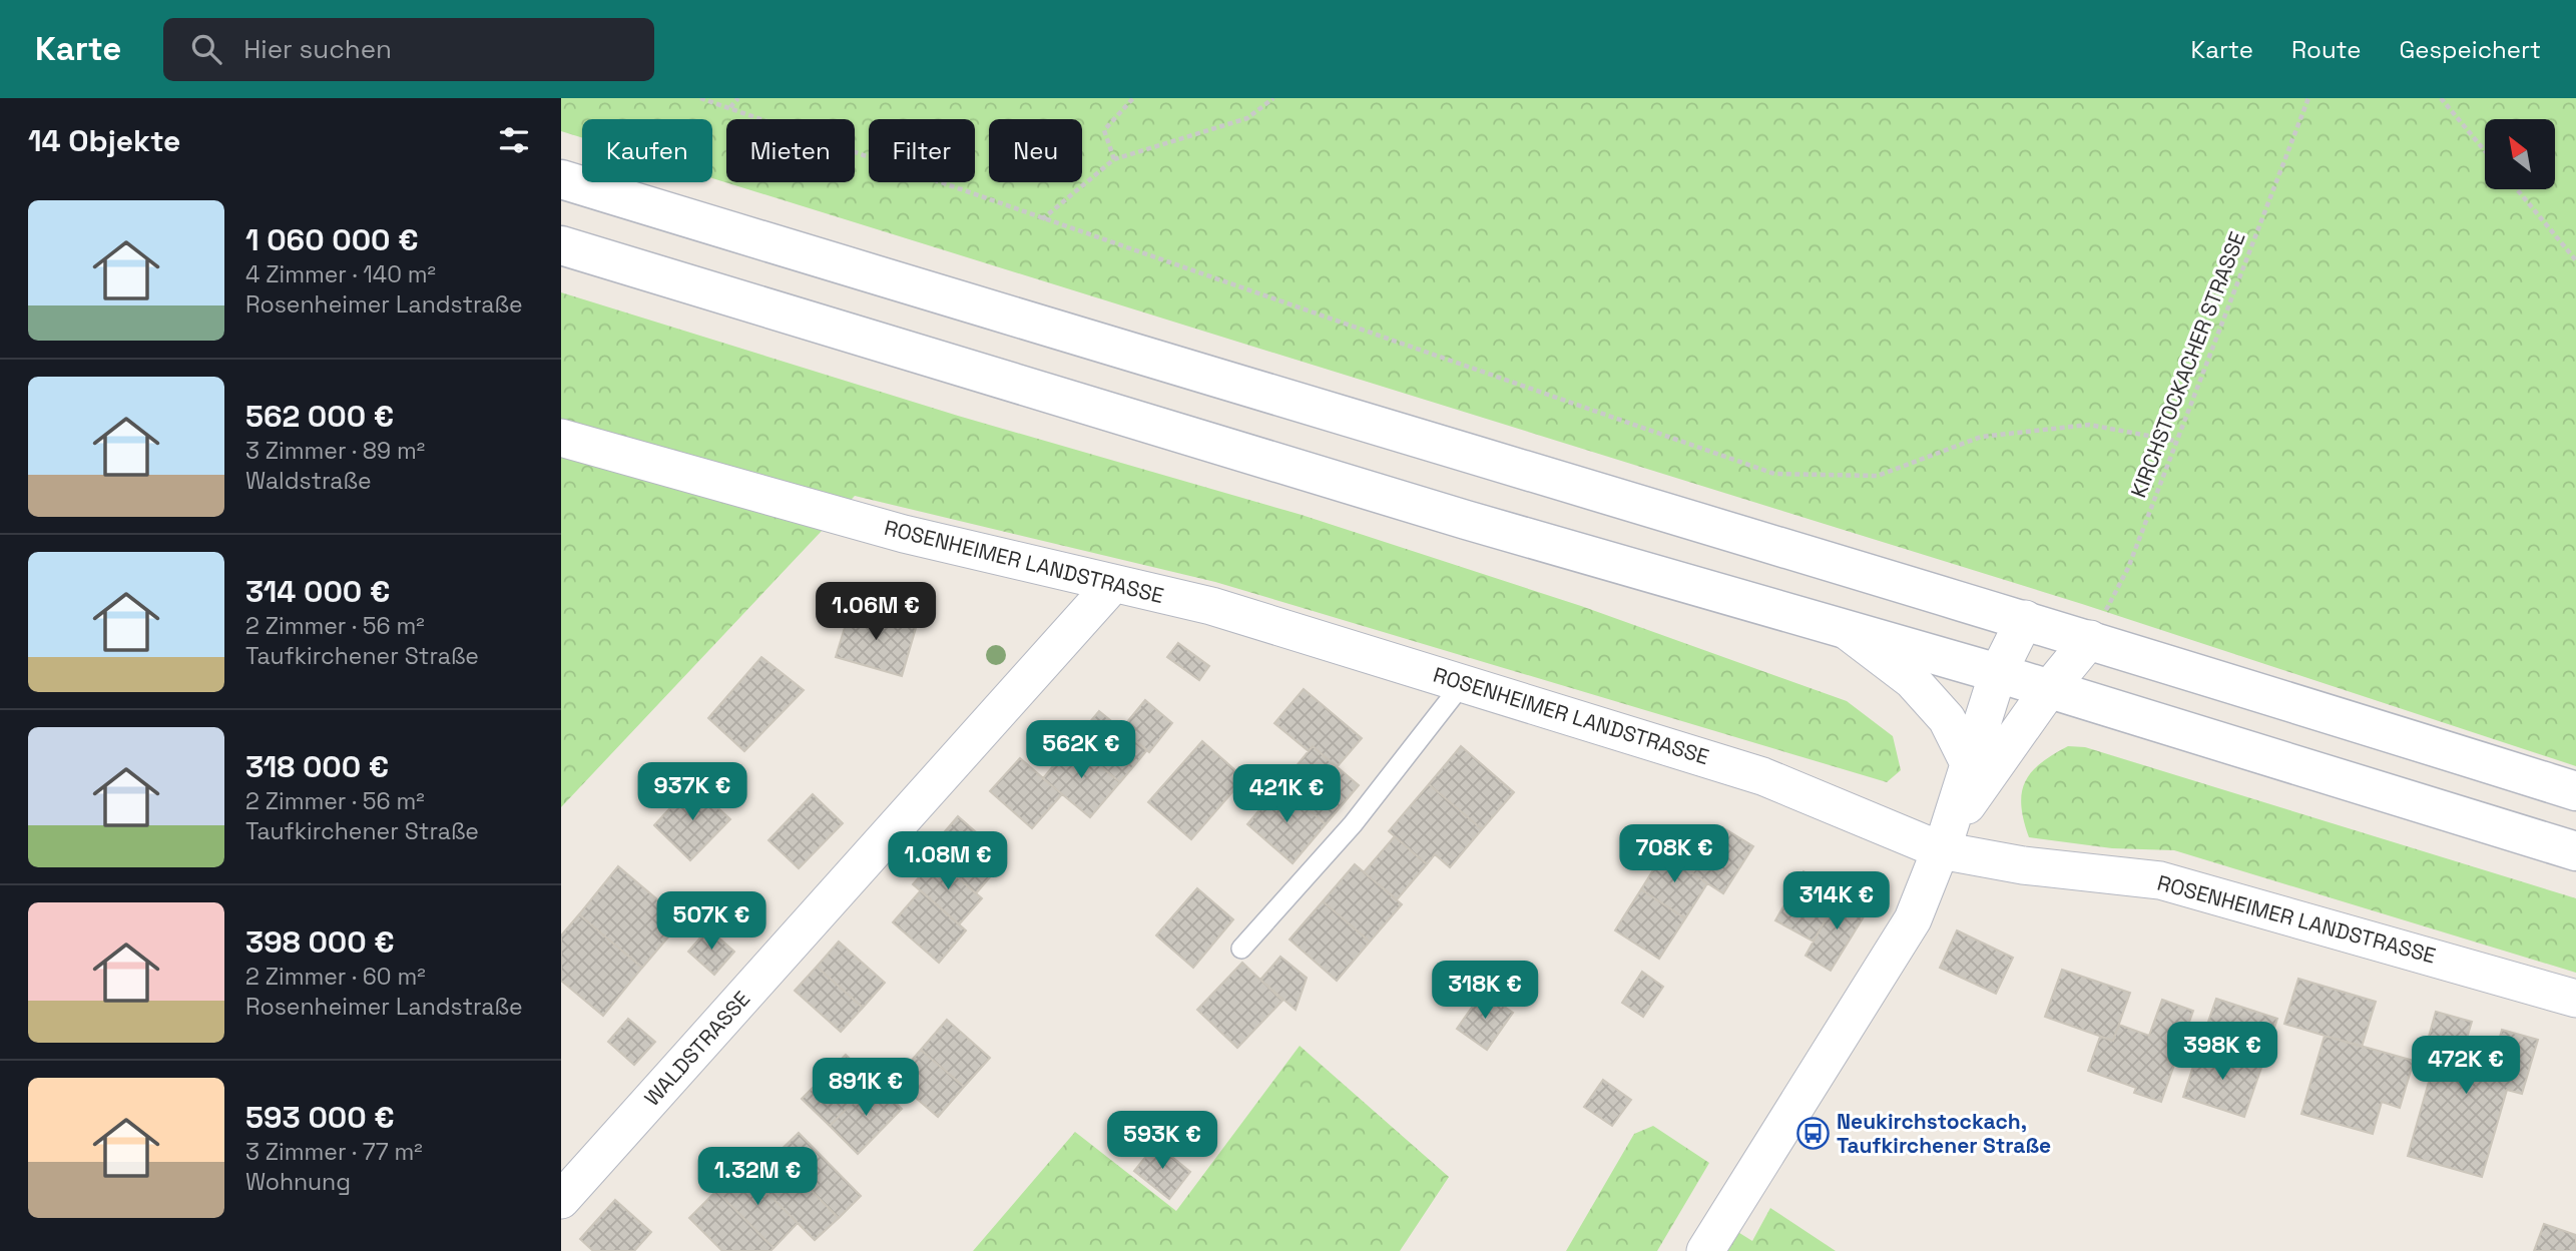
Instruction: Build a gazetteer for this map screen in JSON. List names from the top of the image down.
{
  "streets": {
    "street": ["ROSENHEIMER LANDSTRASSE", "WALDSTRASSE"],
    "path": ["KIRCHSTOCKACHER STRASSE"]
  },
  "crossings": [
    ["ROSENHEIMER LANDSTRASSE", "WALDSTRASSE"]
  ],
  "places": {
    "bus stop": ["Neukirchstockach, Taufkirchener Straße"]
  },
  "north": "top left",
  "page": {
    "header": "Karte",
    "search": "Hier suchen",
    "nav": ["Karte", "Route", "Gespeichert"],
    "heading": "14 Objekte",
    "chip": [
      "Kaufen",
      "Mieten",
      "Filter",
      "Neu"
    ],
    "list": [
      {
        "name": "1 060 000 €",
        "note": "4 Zimmer · 140 m² · Rosenheimer Landstraße"
      },
      {
        "name": "562 000 €",
        "note": "3 Zimmer · 89 m² · Waldstraße"
      },
      {
        "name": "314 000 €",
        "note": "2 Zimmer · 56 m² · Taufkirchener Straße"
      },
      {
        "name": "318 000 €",
        "note": "2 Zimmer · 56 m² · Taufkirchener Straße"
      },
      {
        "name": "398 000 €",
        "note": "2 Zimmer · 60 m² · Rosenheimer Landstraße"
      },
      {
        "name": "593 000 €",
        "note": "3 Zimmer · 77 m² · Wohnung"
      }
    ],
    "price": [
      "1.06M €",
      "562K €",
      "937K €",
      "421K €",
      "708K €",
      "1.08M €",
      "314K €",
      "507K €",
      "318K €",
      "398K €",
      "472K €",
      "891K €",
      "593K €",
      "1.32M €"
    ]
  }
}
